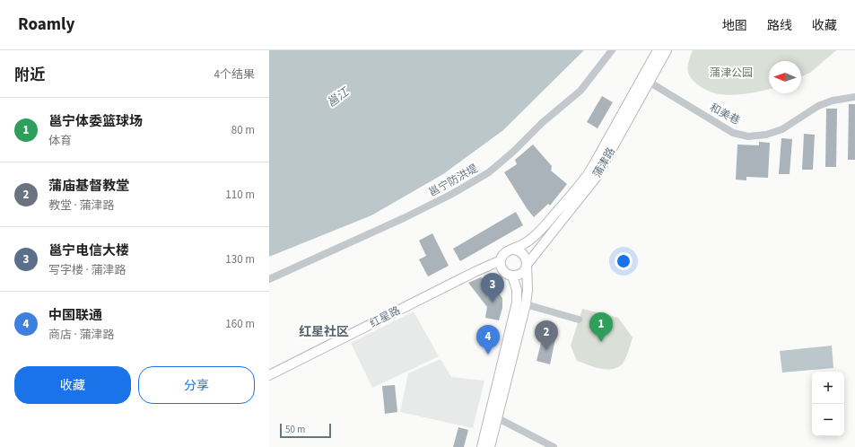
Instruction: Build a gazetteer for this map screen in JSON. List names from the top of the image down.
{
  "streets": {
    "main road": ["蒲津路", "红星路"],
    "street": ["和美巷", "邕宁防洪堤"]
  },
  "crossings": [
    ["和美巷", "蒲津路"],
    ["蒲津路", "红星路"]
  ],
  "districts": ["红星社区"],
  "water": ["邕江"],
  "parks": ["蒲津公园"],
  "scale_bar": "50 m",
  "north": "left",
  "page": {
    "header": "Roamly",
    "nav": ["地图", "路线", "收藏"],
    "heading": ["附近", "4个结果"],
    "list": [
      {
        "mark": "1",
        "name": "邕宁体委篮球场",
        "note": "体育",
        "value": "80 m"
      },
      {
        "mark": "2",
        "name": "蒲庙基督教堂",
        "note": "教堂 · 蒲津路",
        "value": "110 m"
      },
      {
        "mark": "3",
        "name": "邕宁电信大楼",
        "note": "写字楼 · 蒲津路",
        "value": "130 m"
      },
      {
        "mark": "4",
        "name": "中国联通",
        "note": "商店 · 蒲津路",
        "value": "160 m"
      }
    ],
    "pins": [
      "3",
      "1",
      "2",
      "4"
    ],
    "buttons": ["收藏", "分享"],
    "map_buttons": ["+", "−"],
    "scale": "50 m"
  }
}
